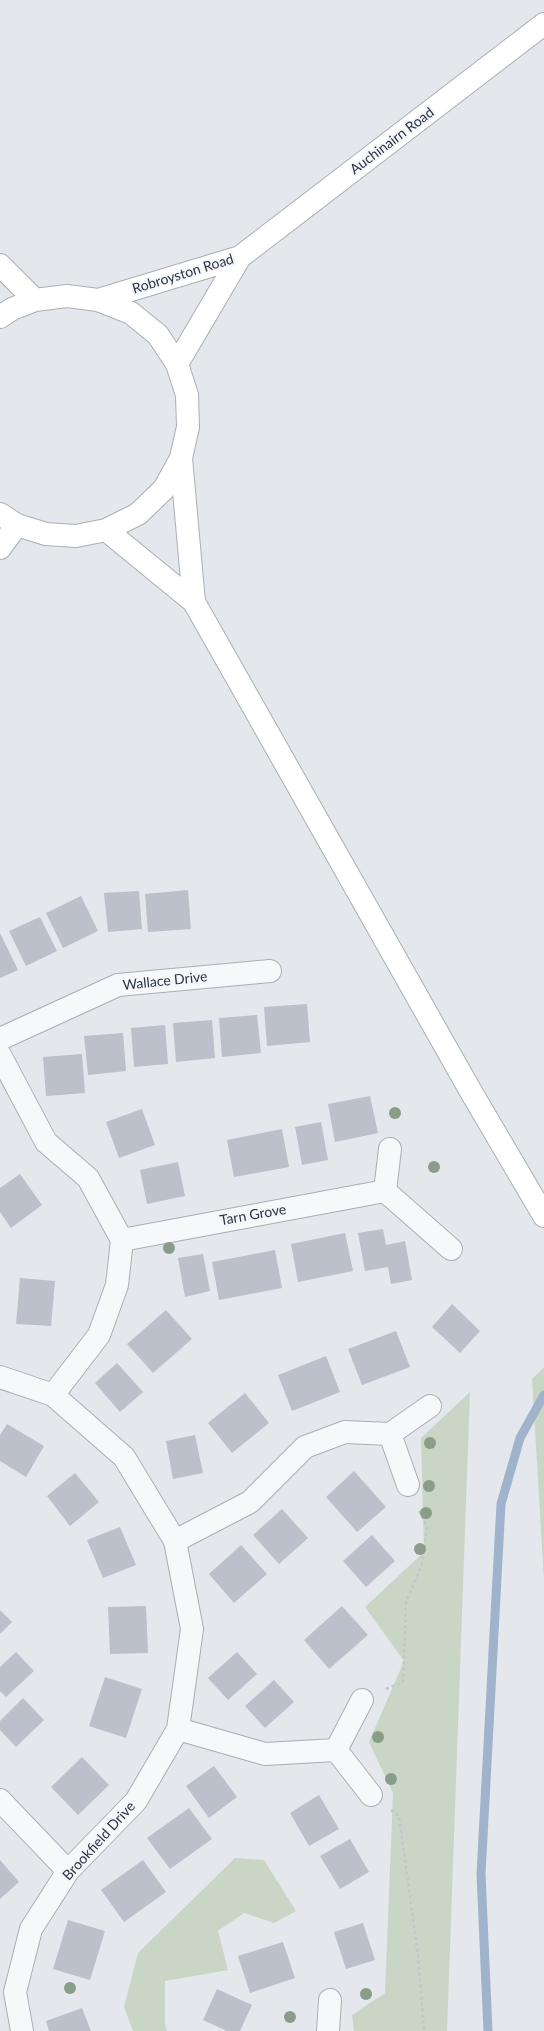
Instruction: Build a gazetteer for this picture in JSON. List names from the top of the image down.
{
  "streets": {
    "main road": ["Auchinairn Road", "Robroyston Road"],
    "street": ["Wallace Drive", "Tarn Grove", "Brookfield Drive"]
  },
  "crossings": [
    ["Auchinairn Road", "Robroyston Road"]
  ]
}
